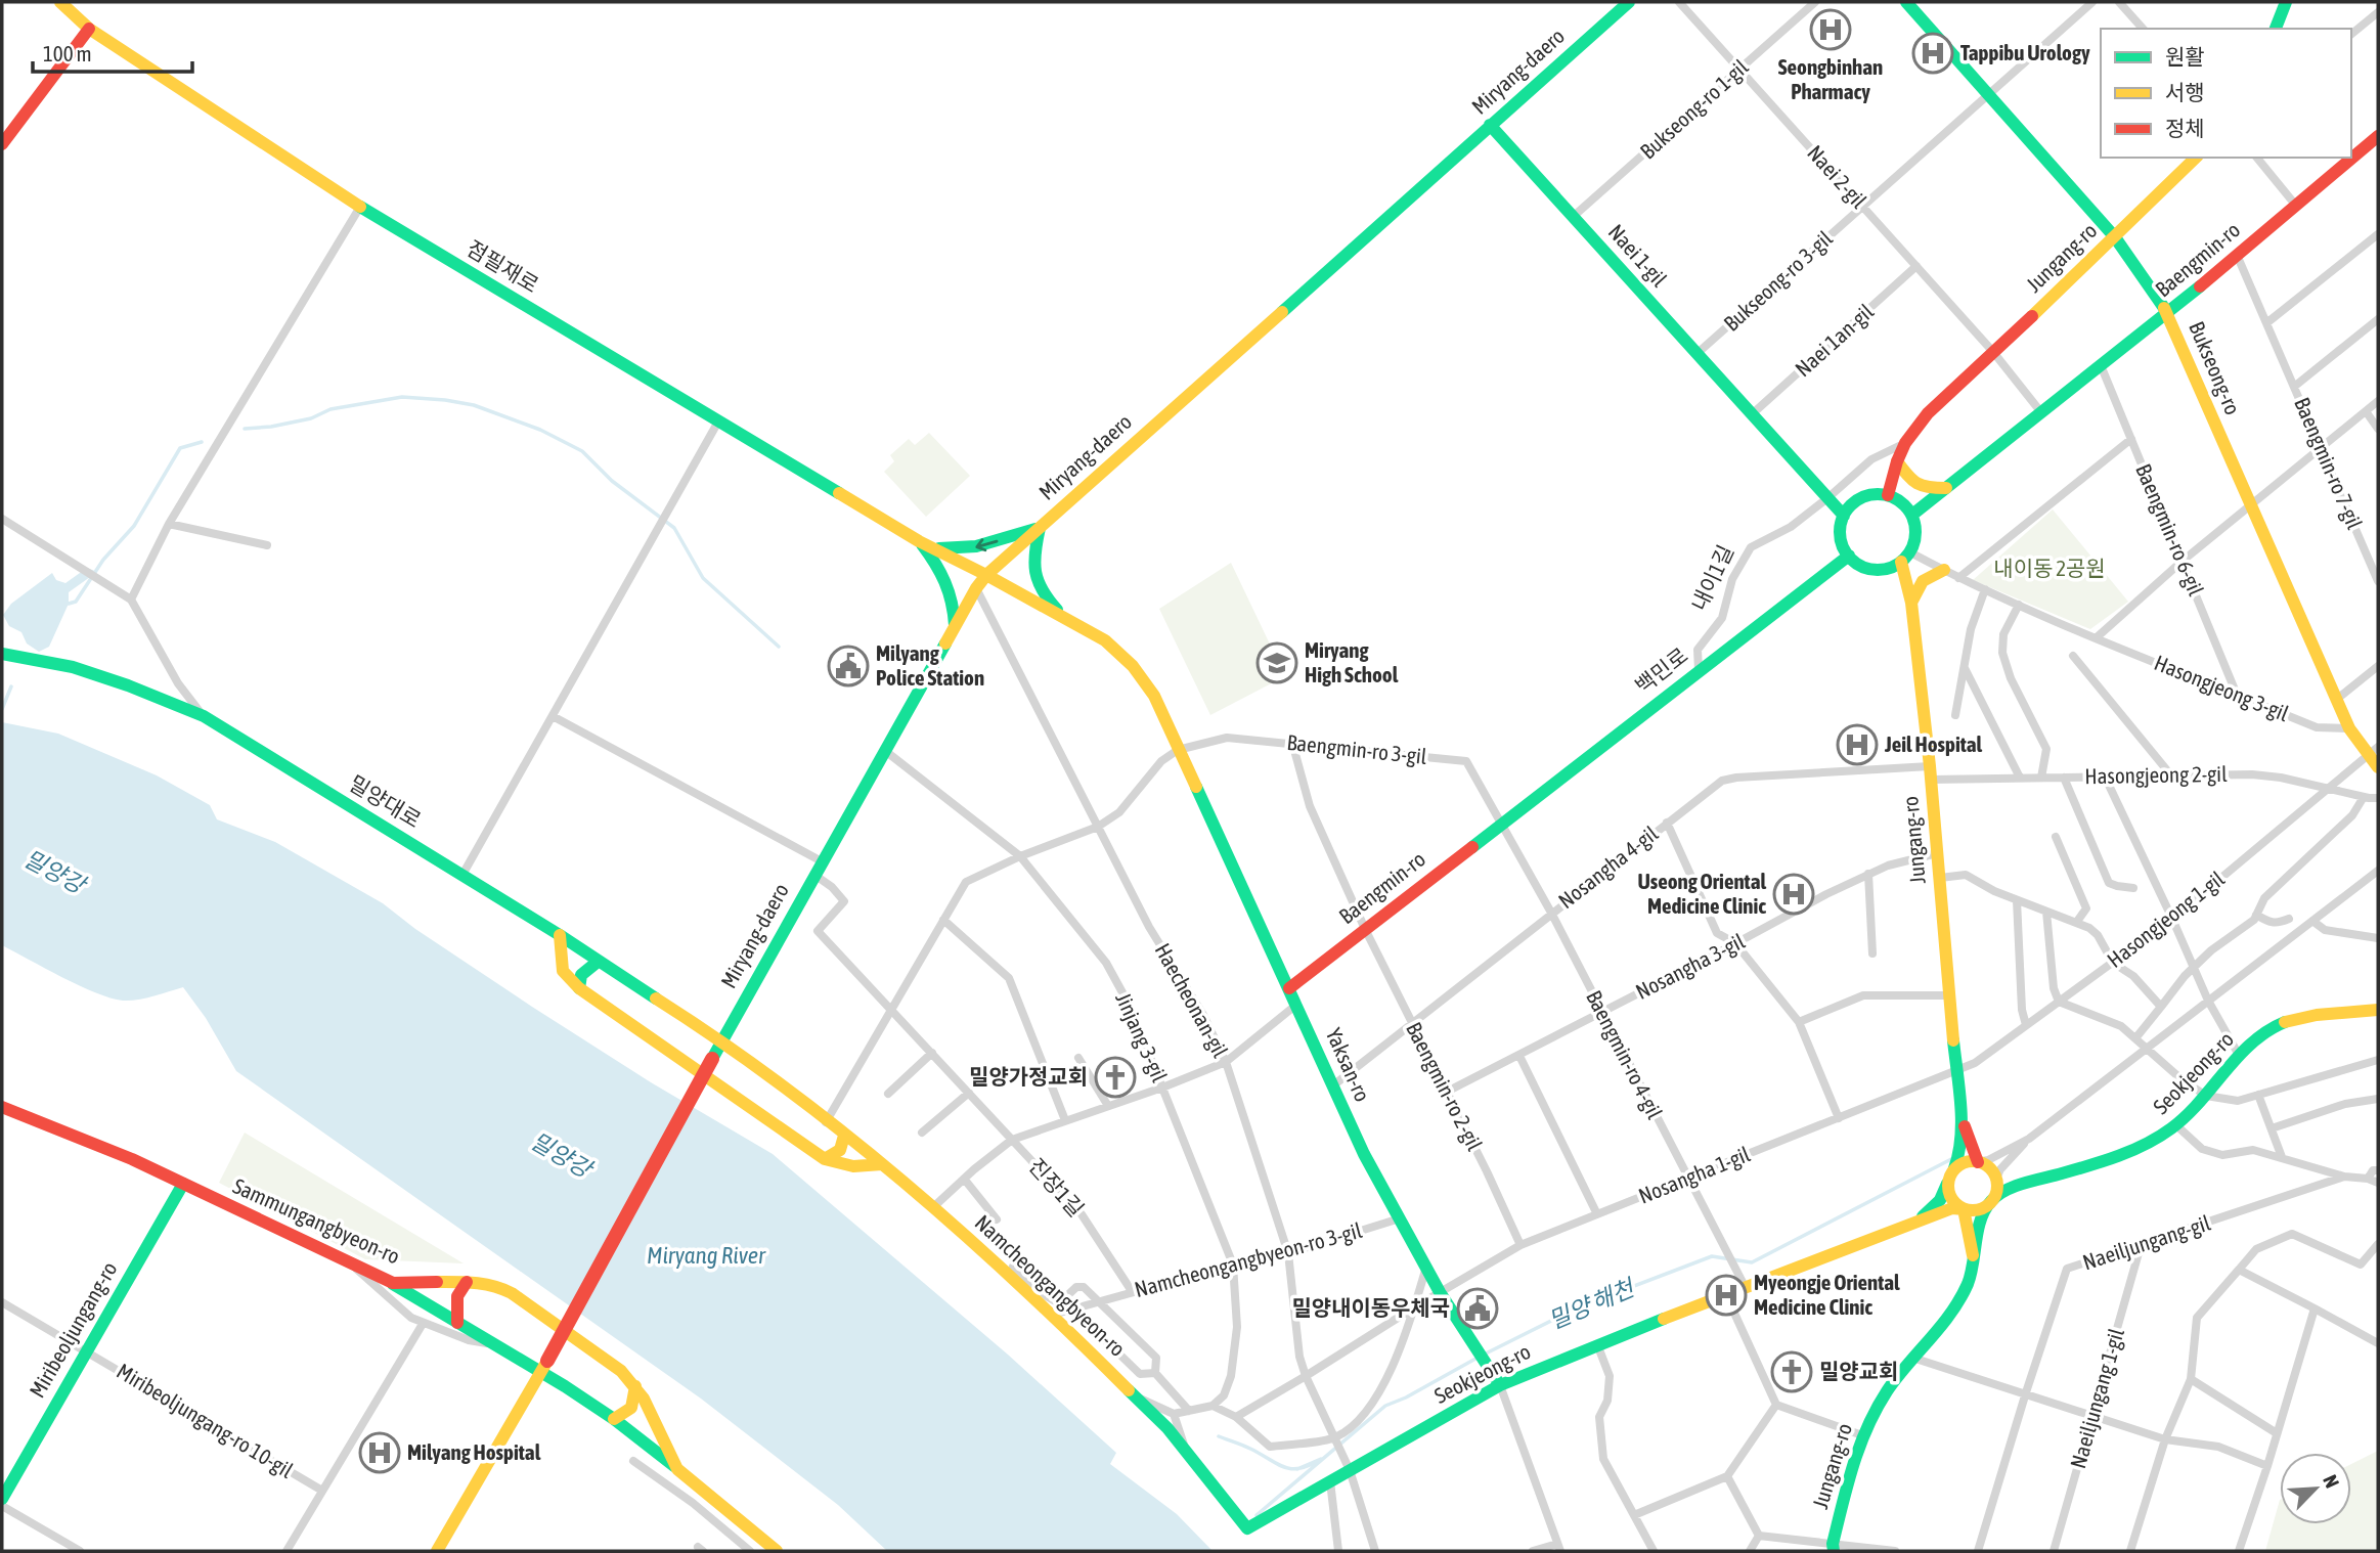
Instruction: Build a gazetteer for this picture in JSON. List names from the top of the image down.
{
  "streets": {
    "street": [
      "Miryang-daero",
      "Bukseong-ro 1-gil",
      "Naei 2-gil",
      "Naei 1-gil",
      "Jungang-ro",
      "Baengmin-ro",
      "점필재로",
      "Bukseong-ro 3-gil",
      "Naei 1an-gil",
      "Bukseong-ro",
      "Baengmin-ro 7-gil",
      "Baengmin-ro 6-gil",
      "내이1길",
      "백민로",
      "Hasongjeong 3-gil",
      "Baengmin-ro 3-gil",
      "Hasongjeong 2-gil",
      "밀양대로",
      "Nosangha 4-gil",
      "Hasongjeong 1-gil",
      "Nosangha 3-gil",
      "Haecheonan-gil",
      "Jinjang 3-gil",
      "Baengmin-ro 4-gil",
      "Yaksan-ro",
      "Seokjeong-ro",
      "Baengmin-ro 2-gil",
      "Nosangha 1-gil",
      "진장1길",
      "Sammungangbyeon-ro",
      "Naeiljungang-gil",
      "Namcheongangbyeon-ro 3-gil",
      "Namcheongangbyeon-ro",
      "Miribeoljungang-ro",
      "Naeiljungang 1-gil",
      "Miribeoljungang-ro 10-gil"
    ]
  },
  "crossings": [
    ["Miryang-daero", "Naei 1-gil"],
    ["Miryang-daero", "점필재로"],
    ["Miryang-daero", "밀양대로"],
    ["Miryang-daero", "Haecheonan-gil"],
    ["Miryang-daero", "Jinjang 3-gil"],
    ["Miryang-daero", "Yaksan-ro"],
    ["Miryang-daero", "진장1길"],
    ["Miryang-daero", "Namcheongangbyeon-ro"],
    ["Bukseong-ro 1-gil", "Naei 2-gil"],
    ["Bukseong-ro 1-gil", "Naei 1-gil"],
    ["Naei 2-gil", "Jungang-ro"],
    ["Naei 2-gil", "Baengmin-ro"],
    ["Naei 2-gil", "Bukseong-ro 3-gil"],
    ["Naei 2-gil", "Naei 1an-gil"],
    ["Naei 1-gil", "Bukseong-ro 3-gil"],
    ["Naei 1-gil", "Naei 1an-gil"],
    ["Jungang-ro", "Bukseong-ro"],
    ["Jungang-ro", "내이1길"],
    ["Jungang-ro", "백민로"],
    ["Jungang-ro", "Hasongjeong 3-gil"],
    ["Jungang-ro", "Hasongjeong 2-gil"],
    ["Jungang-ro", "Nosangha 4-gil"],
    ["Jungang-ro", "Hasongjeong 1-gil"],
    ["Jungang-ro", "Nosangha 3-gil"],
    ["Jungang-ro", "Seokjeong-ro"],
    ["Jungang-ro", "Nosangha 1-gil"],
    ["Baengmin-ro", "Bukseong-ro"],
    ["Baengmin-ro", "Baengmin-ro 7-gil"],
    ["Baengmin-ro", "Baengmin-ro 6-gil"],
    ["Baengmin-ro", "백민로"],
    ["Baengmin-ro", "Baengmin-ro 3-gil"],
    ["Baengmin-ro", "Baengmin-ro 4-gil"],
    ["Baengmin-ro", "Yaksan-ro"],
    ["Baengmin-ro", "Baengmin-ro 2-gil"],
    ["점필재로", "Yaksan-ro"],
    ["Bukseong-ro 3-gil", "Bukseong-ro"],
    ["Bukseong-ro", "Hasongjeong 3-gil"],
    ["Bukseong-ro", "Hasongjeong 1-gil"],
    ["Baengmin-ro 6-gil", "Hasongjeong 3-gil"],
    ["내이1길", "백민로"],
    ["백민로", "Hasongjeong 3-gil"],
    ["백민로", "Baengmin-ro 3-gil"],
    ["백민로", "Baengmin-ro 4-gil"],
    ["Baengmin-ro 3-gil", "Baengmin-ro 4-gil"],
    ["Baengmin-ro 3-gil", "Yaksan-ro"],
    ["Baengmin-ro 3-gil", "Baengmin-ro 2-gil"],
    ["Hasongjeong 2-gil", "Nosangha 4-gil"],
    ["Hasongjeong 2-gil", "Hasongjeong 1-gil"],
    ["밀양대로", "Namcheongangbyeon-ro"],
    ["Nosangha 4-gil", "Baengmin-ro 4-gil"],
    ["Nosangha 4-gil", "Yaksan-ro"],
    ["Nosangha 4-gil", "Baengmin-ro 2-gil"],
    ["Hasongjeong 1-gil", "Nosangha 1-gil"],
    ["Nosangha 3-gil", "Baengmin-ro 4-gil"],
    ["Nosangha 3-gil", "Baengmin-ro 2-gil"],
    ["Haecheonan-gil", "Seokjeong-ro"],
    ["Haecheonan-gil", "Nosangha 1-gil"],
    ["Haecheonan-gil", "Namcheongangbyeon-ro 3-gil"],
    ["Haecheonan-gil", "Namcheongangbyeon-ro"],
    ["Jinjang 3-gil", "Namcheongangbyeon-ro 3-gil"],
    ["Baengmin-ro 4-gil", "Seokjeong-ro"],
    ["Baengmin-ro 4-gil", "Nosangha 1-gil"],
    ["Yaksan-ro", "Seokjeong-ro"],
    ["Yaksan-ro", "Nosangha 1-gil"],
    ["Yaksan-ro", "Namcheongangbyeon-ro 3-gil"],
    ["Seokjeong-ro", "Namcheongangbyeon-ro"],
    ["Baengmin-ro 2-gil", "Nosangha 1-gil"],
    ["진장1길", "Namcheongangbyeon-ro 3-gil"],
    ["Sammungangbyeon-ro", "Miribeoljungang-ro"],
    ["Naeiljungang-gil", "Naeiljungang 1-gil"],
    ["Namcheongangbyeon-ro 3-gil", "Namcheongangbyeon-ro"],
    ["Miribeoljungang-ro", "Miribeoljungang-ro 10-gil"]
  ],
  "water": ["밀양강", "Miryang River", "밀양 해천"],
  "parks": ["내이동 2공원"],
  "places": {
    "hospital": [
      "Seongbinhan Pharmacy",
      "Tappibu Urology",
      "Jeil Hospital",
      "Useong Oriental Medicine Clinic",
      "Myeongje Oriental Medicine Clinic",
      "Milyang Hospital"
    ],
    "school or university": ["Miryang High School"],
    "public building": ["Milyang Police Station", "밀양내이동우체국"],
    "church": ["밀양가정교회", "밀양교회"]
  },
  "legend": ["원활", "서행", "정체"],
  "scale_bar": "100 m",
  "north": "top right"
}
